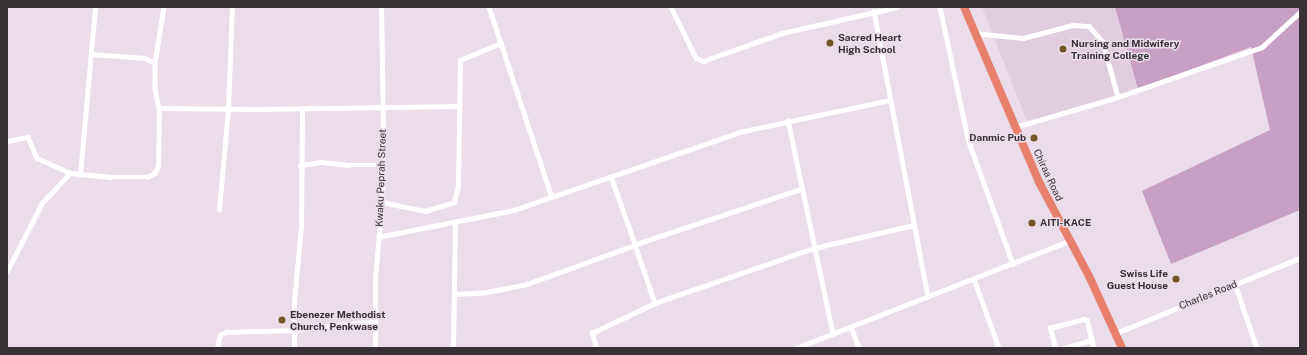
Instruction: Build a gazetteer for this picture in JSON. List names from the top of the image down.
{
  "streets": {
    "highway": ["Chiraa Road"],
    "street": ["Kwaku Peprah Street", "Charles Road"]
  },
  "crossings": [
    ["Chiraa Road", "Charles Road"]
  ],
  "places": [
    "Sacred Heart High School",
    "Nursing and Midwifery Training College",
    "Danmic Pub",
    "AITI-KACE",
    "Swiss Life Guest House",
    "Ebenezer Methodist Church, Penkwase"
  ]
}
